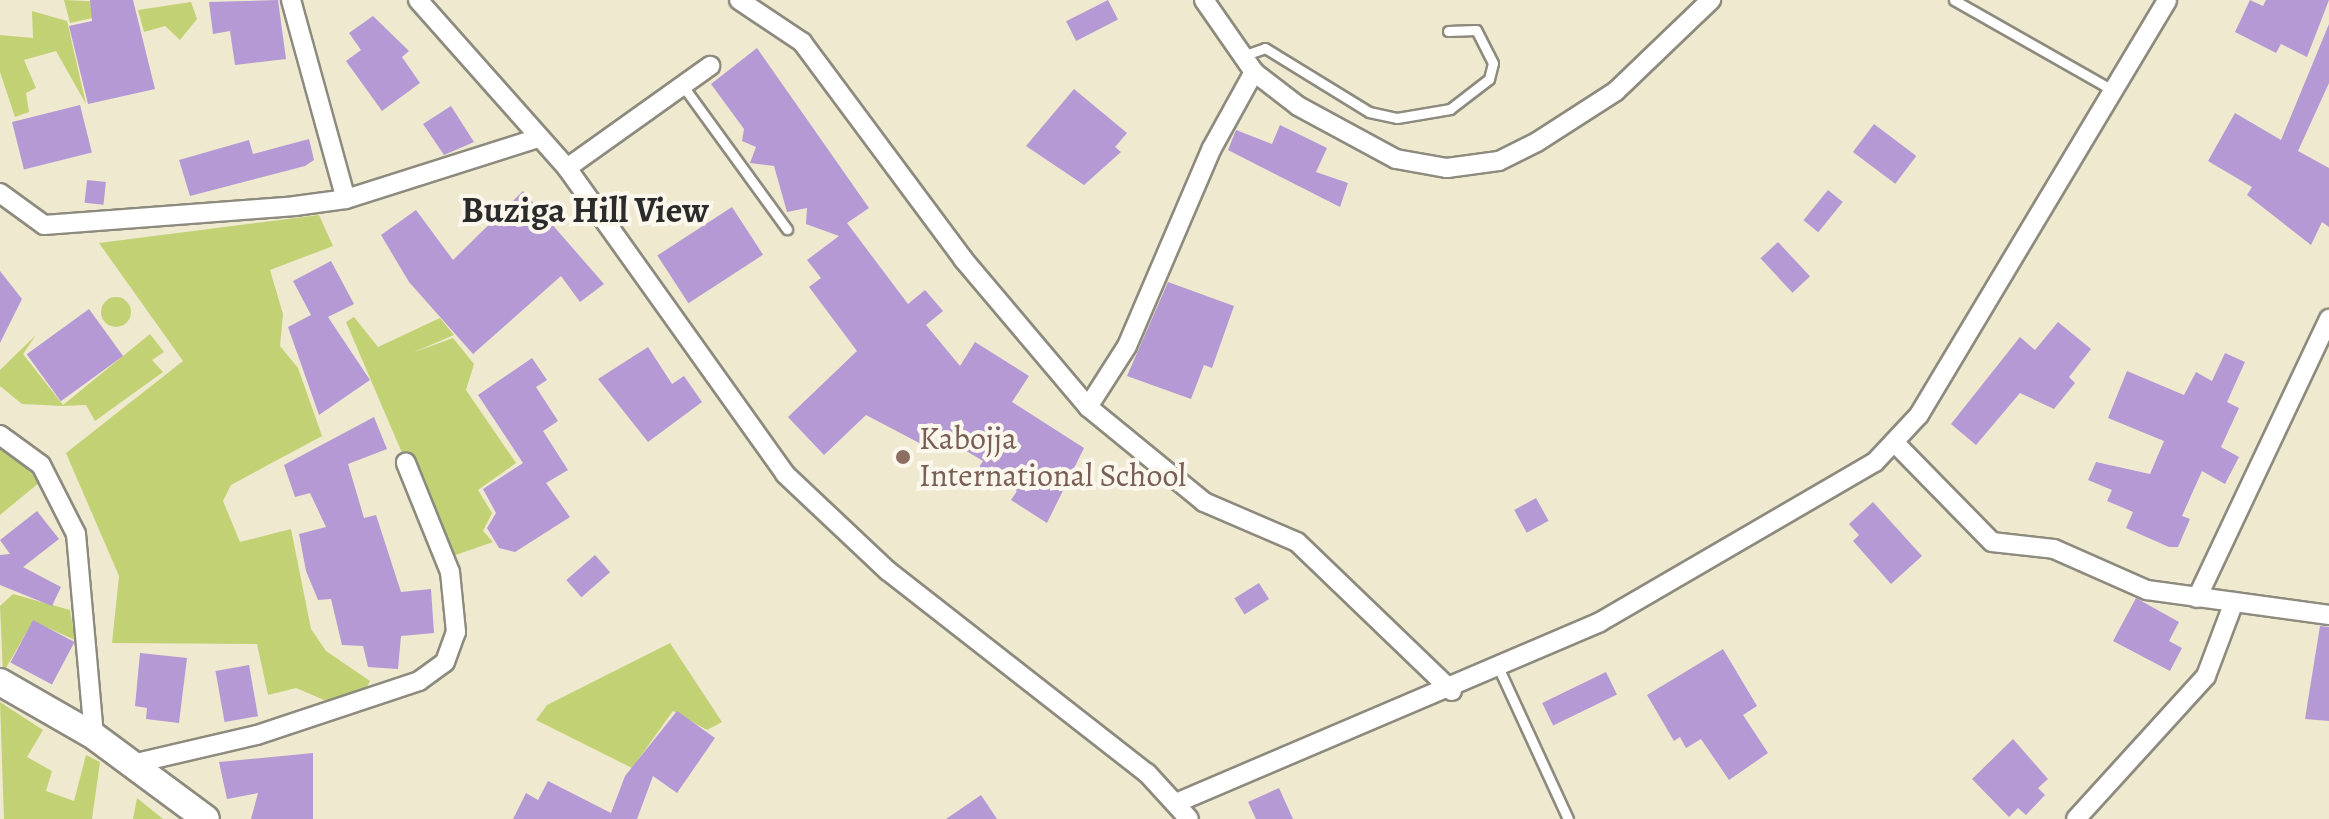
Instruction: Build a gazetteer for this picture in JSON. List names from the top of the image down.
{
  "districts": ["Buziga Hill View"],
  "places": ["Kabojja International School"]
}
